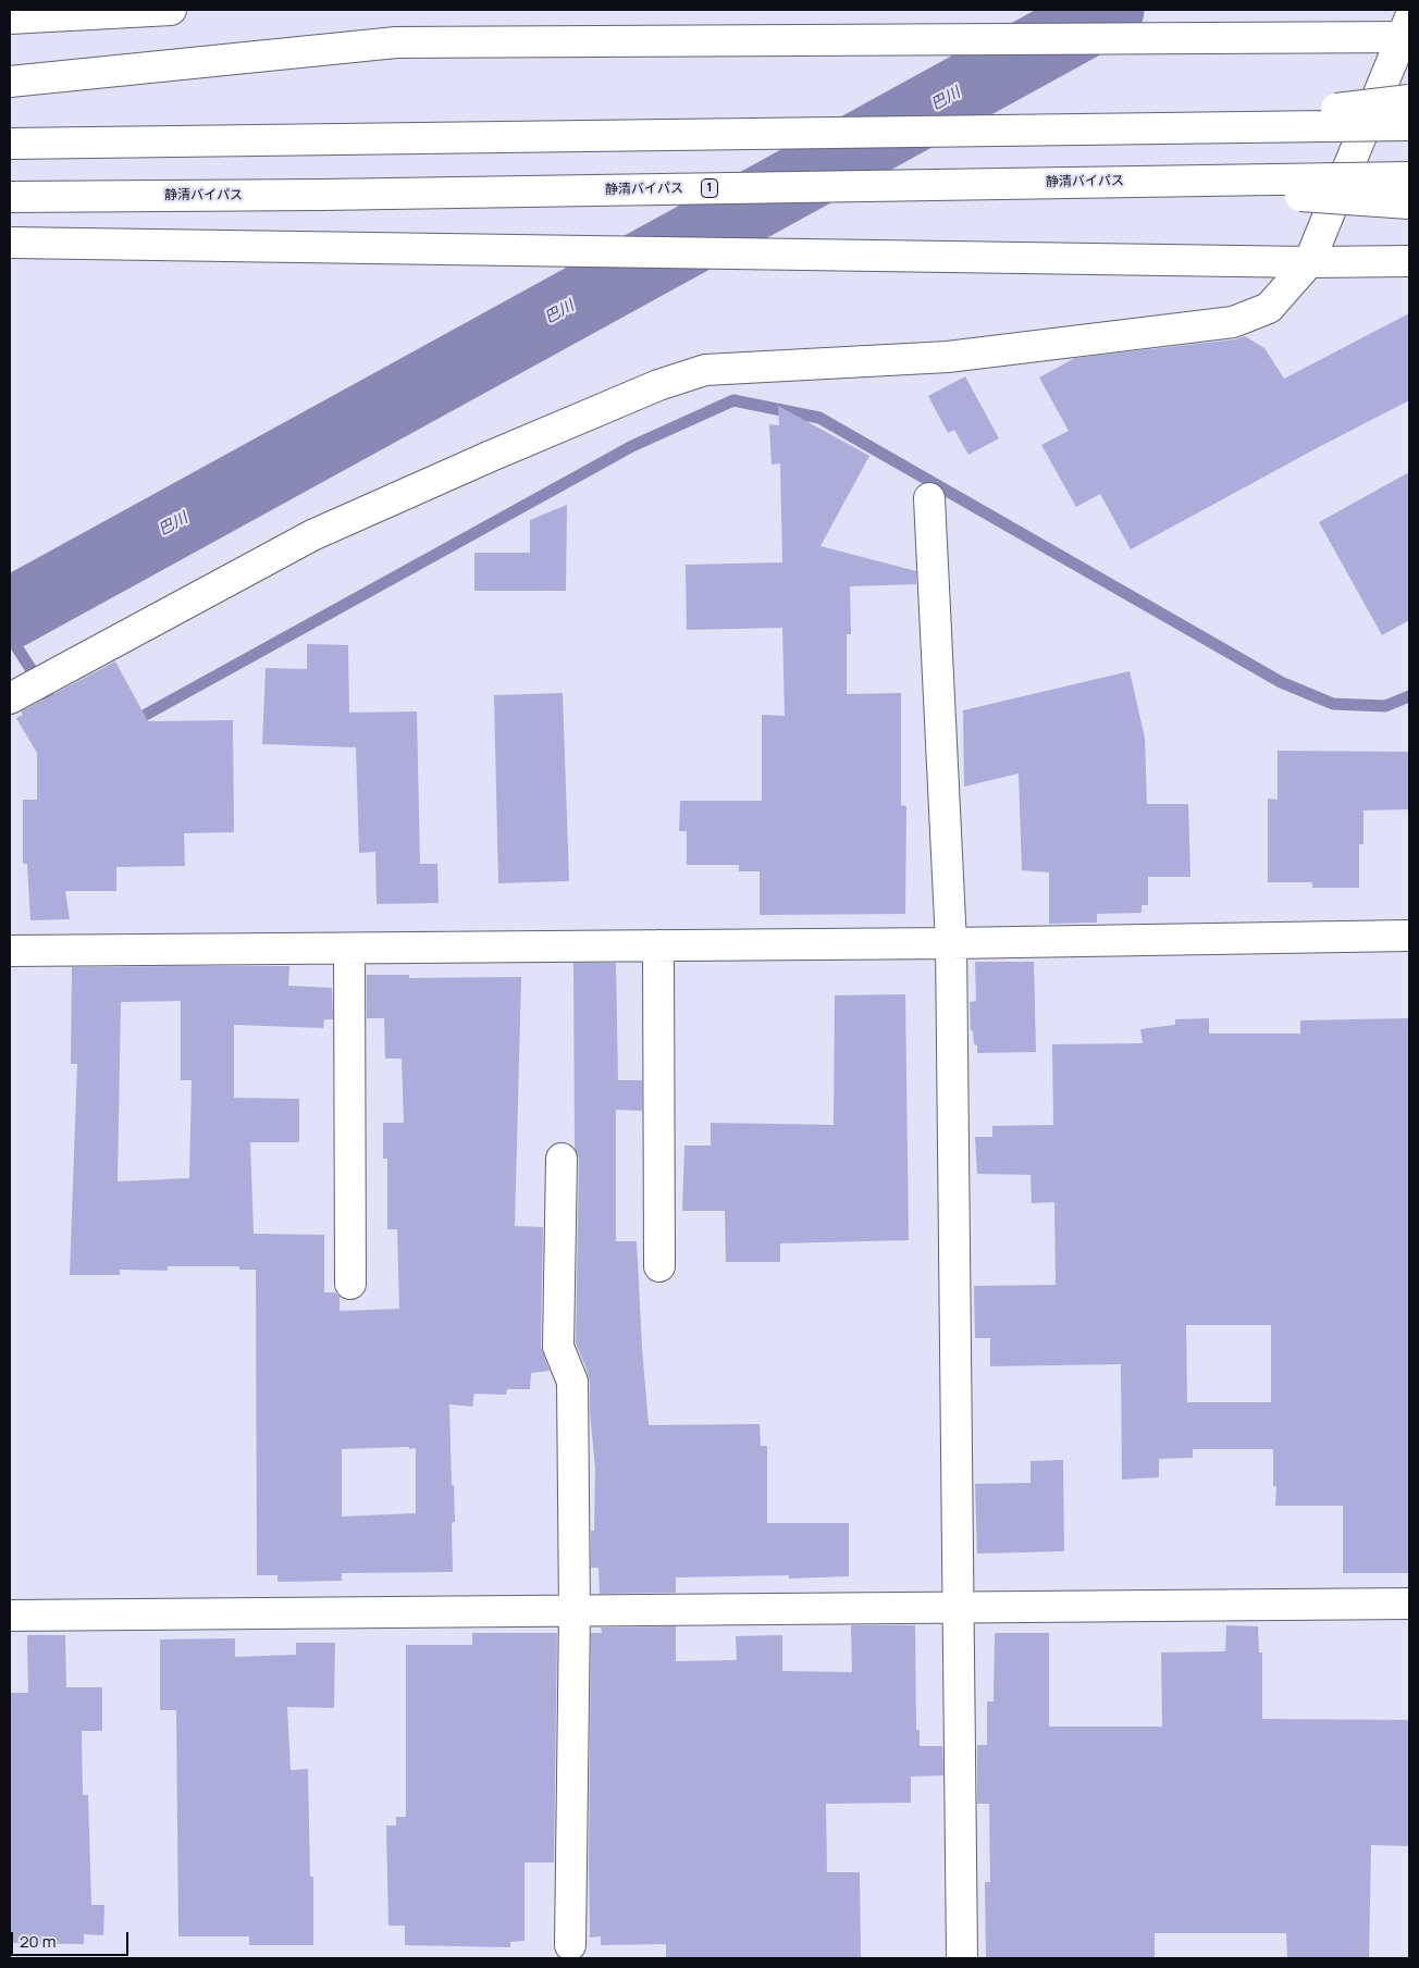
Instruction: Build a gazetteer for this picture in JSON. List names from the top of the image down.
{
  "streets": {
    "main road": ["静清バイパス", "1"]
  },
  "water": ["巴川"],
  "scale_bar": "20 m"
}
